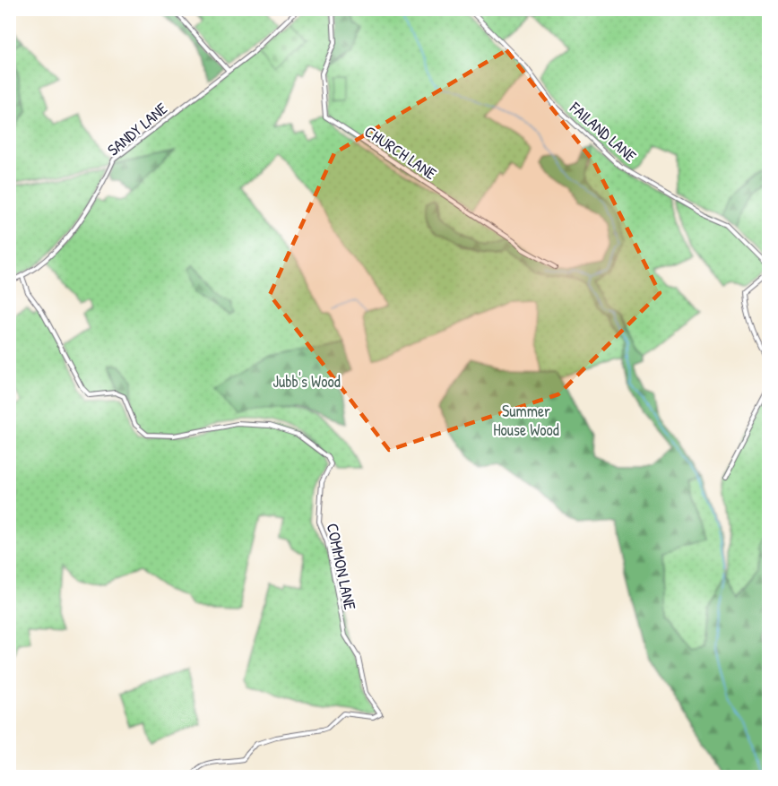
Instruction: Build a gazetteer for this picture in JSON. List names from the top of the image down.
{
  "streets": {
    "street": [
      "SANDY LANE",
      "FAILAND LANE",
      "CHURCH LANE",
      "COMMON LANE"
    ]
  },
  "crossings": [
    ["SANDY LANE", "COMMON LANE"]
  ],
  "parks": ["Jubb's Wood", "Summer House Wood"]
}
